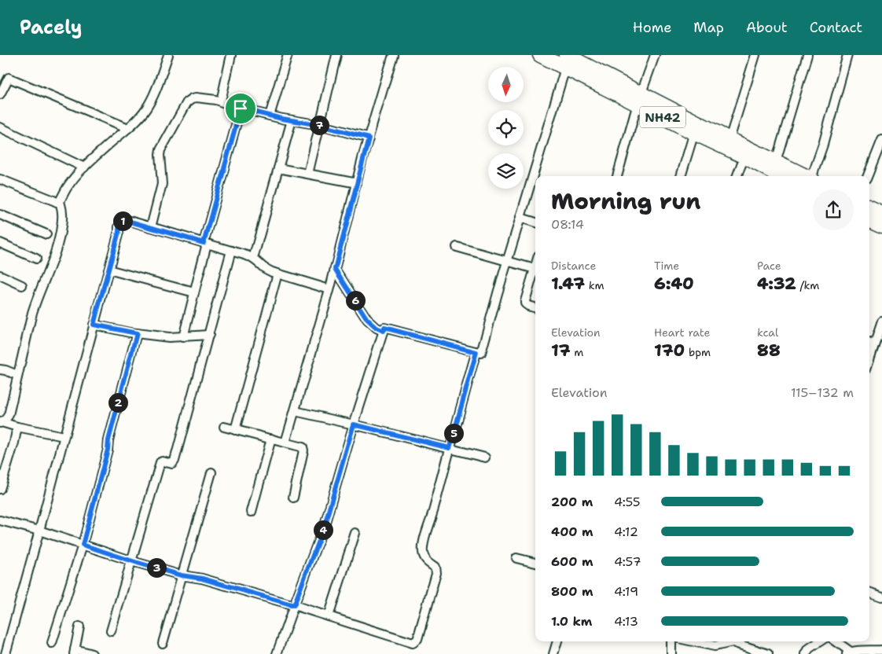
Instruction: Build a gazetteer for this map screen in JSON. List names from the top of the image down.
{
  "streets": {
    "highway": ["NH42"]
  },
  "north": "bottom",
  "page": {
    "header": "Pacely",
    "nav": [
      "Home",
      "Map",
      "About",
      "Contact"
    ],
    "pins": [
      "7",
      "1",
      "6",
      "2",
      "5",
      "4",
      "3"
    ],
    "heading": ["Morning run", "08:14"],
    "stats": [
      ["Distance", "1.47 km"],
      ["Time", "6:40"],
      ["Pace", "4:32 /km"],
      ["Elevation", "17 m"],
      ["Heart rate", "170 bpm"],
      ["kcal", "88"]
    ],
    "chart": ["Elevation", "115–132 m"],
    "list": [
      {
        "name": "200 m",
        "note": "4:55"
      },
      {
        "name": "400 m",
        "note": "4:12"
      },
      {
        "name": "600 m",
        "note": "4:57"
      },
      {
        "name": "800 m",
        "note": "4:19"
      },
      {
        "name": "1.0 km",
        "note": "4:13"
      }
    ]
  }
}
